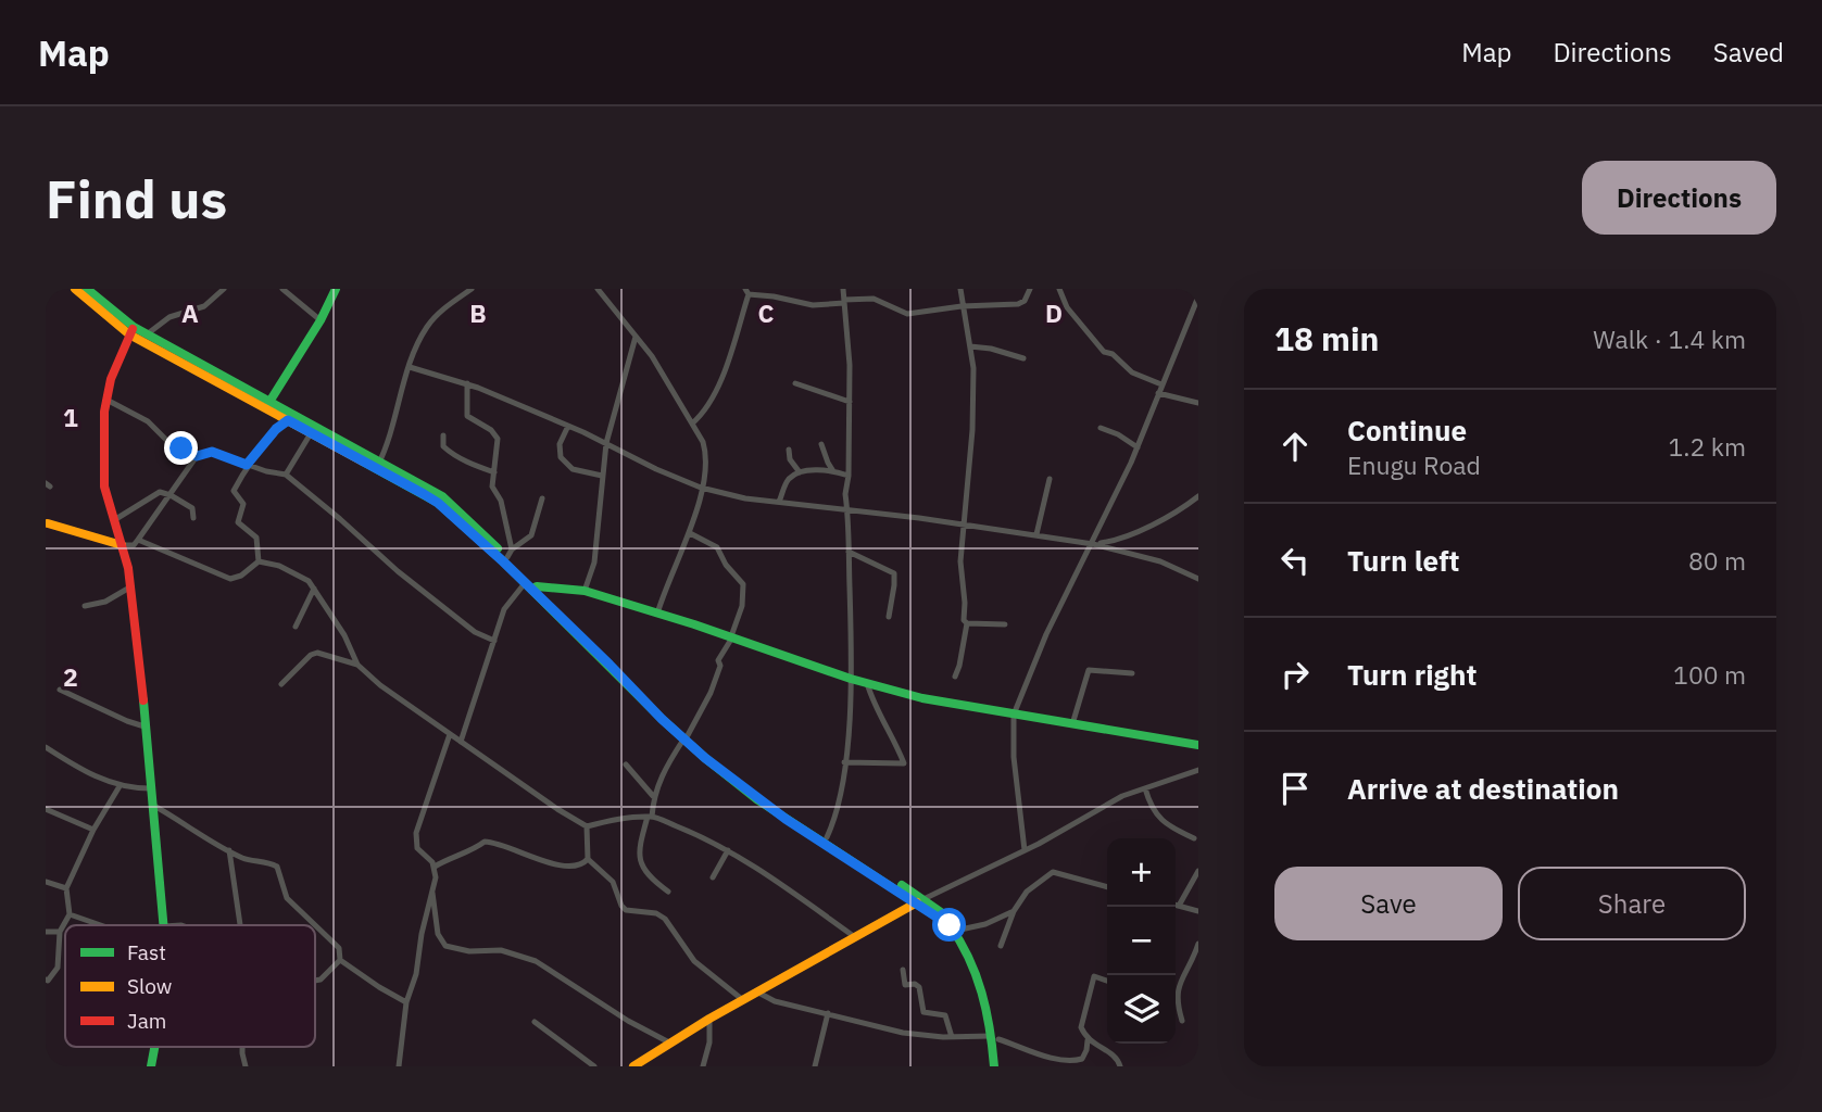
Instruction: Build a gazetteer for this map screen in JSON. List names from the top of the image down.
{
  "legend": ["Fast", "Slow", "Jam"],
  "page": {
    "header": "Map",
    "nav": ["Map", "Directions", "Saved"],
    "buttons": [
      "Directions",
      ["Save", "Share"]
    ],
    "title": "Find us",
    "heading": ["18 min", "Walk · 1.4 km"],
    "list": [
      ["Continue", "Enugu Road", "1.2 km"],
      ["Turn left", "80 m"],
      ["Turn right", "100 m"],
      "Arrive at destination"
    ],
    "map_buttons": ["+", "−"]
  },
  "grid": {
    "columns": [
      "A",
      "B",
      "C",
      "D"
    ],
    "rows": ["1", "2"]
  }
}
